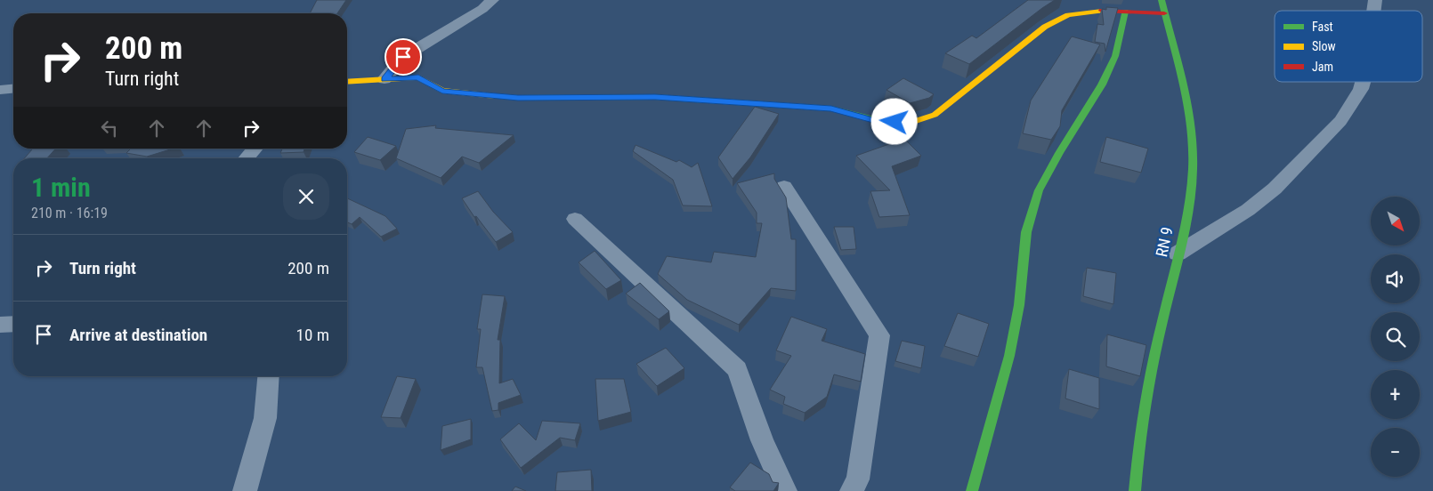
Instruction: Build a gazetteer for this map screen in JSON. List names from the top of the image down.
{
  "streets": {
    "street": ["RN 9"]
  },
  "legend": ["Fast", "Slow", "Jam"],
  "north": "bottom right",
  "page": {
    "turn": ["200 m", "Turn right"],
    "heading": ["1 min", "210 m · 16:19"],
    "map_buttons": ["+", "−"],
    "list": [
      {
        "name": "Turn right",
        "value": "200 m"
      },
      {
        "name": "Arrive at destination",
        "value": "10 m"
      }
    ]
  }
}
